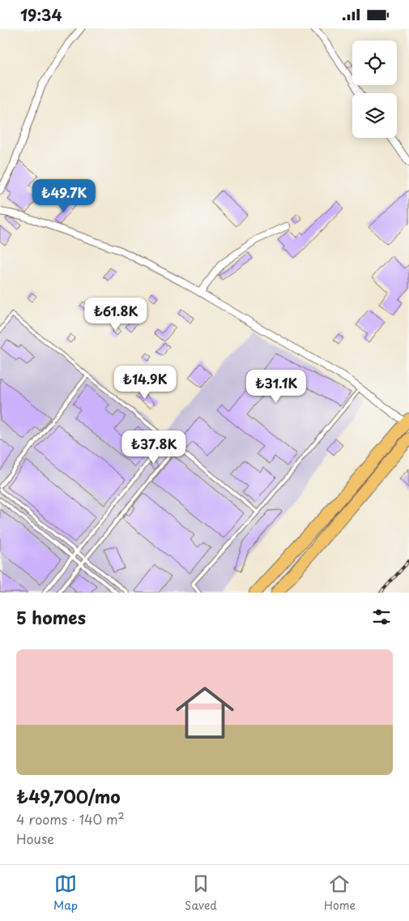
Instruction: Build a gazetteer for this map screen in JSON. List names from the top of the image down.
{
  "page": {
    "status": "19:34",
    "price": [
      "₺49.7K",
      "₺61.8K",
      "₺14.9K",
      "₺31.1K",
      "₺37.8K"
    ],
    "heading": "5 homes",
    "list": [
      {
        "name": "₺49,700/mo",
        "note": "4 rooms · 140 m² · House"
      }
    ],
    "tabs": ["Map", "Saved", "Home"]
  }
}
